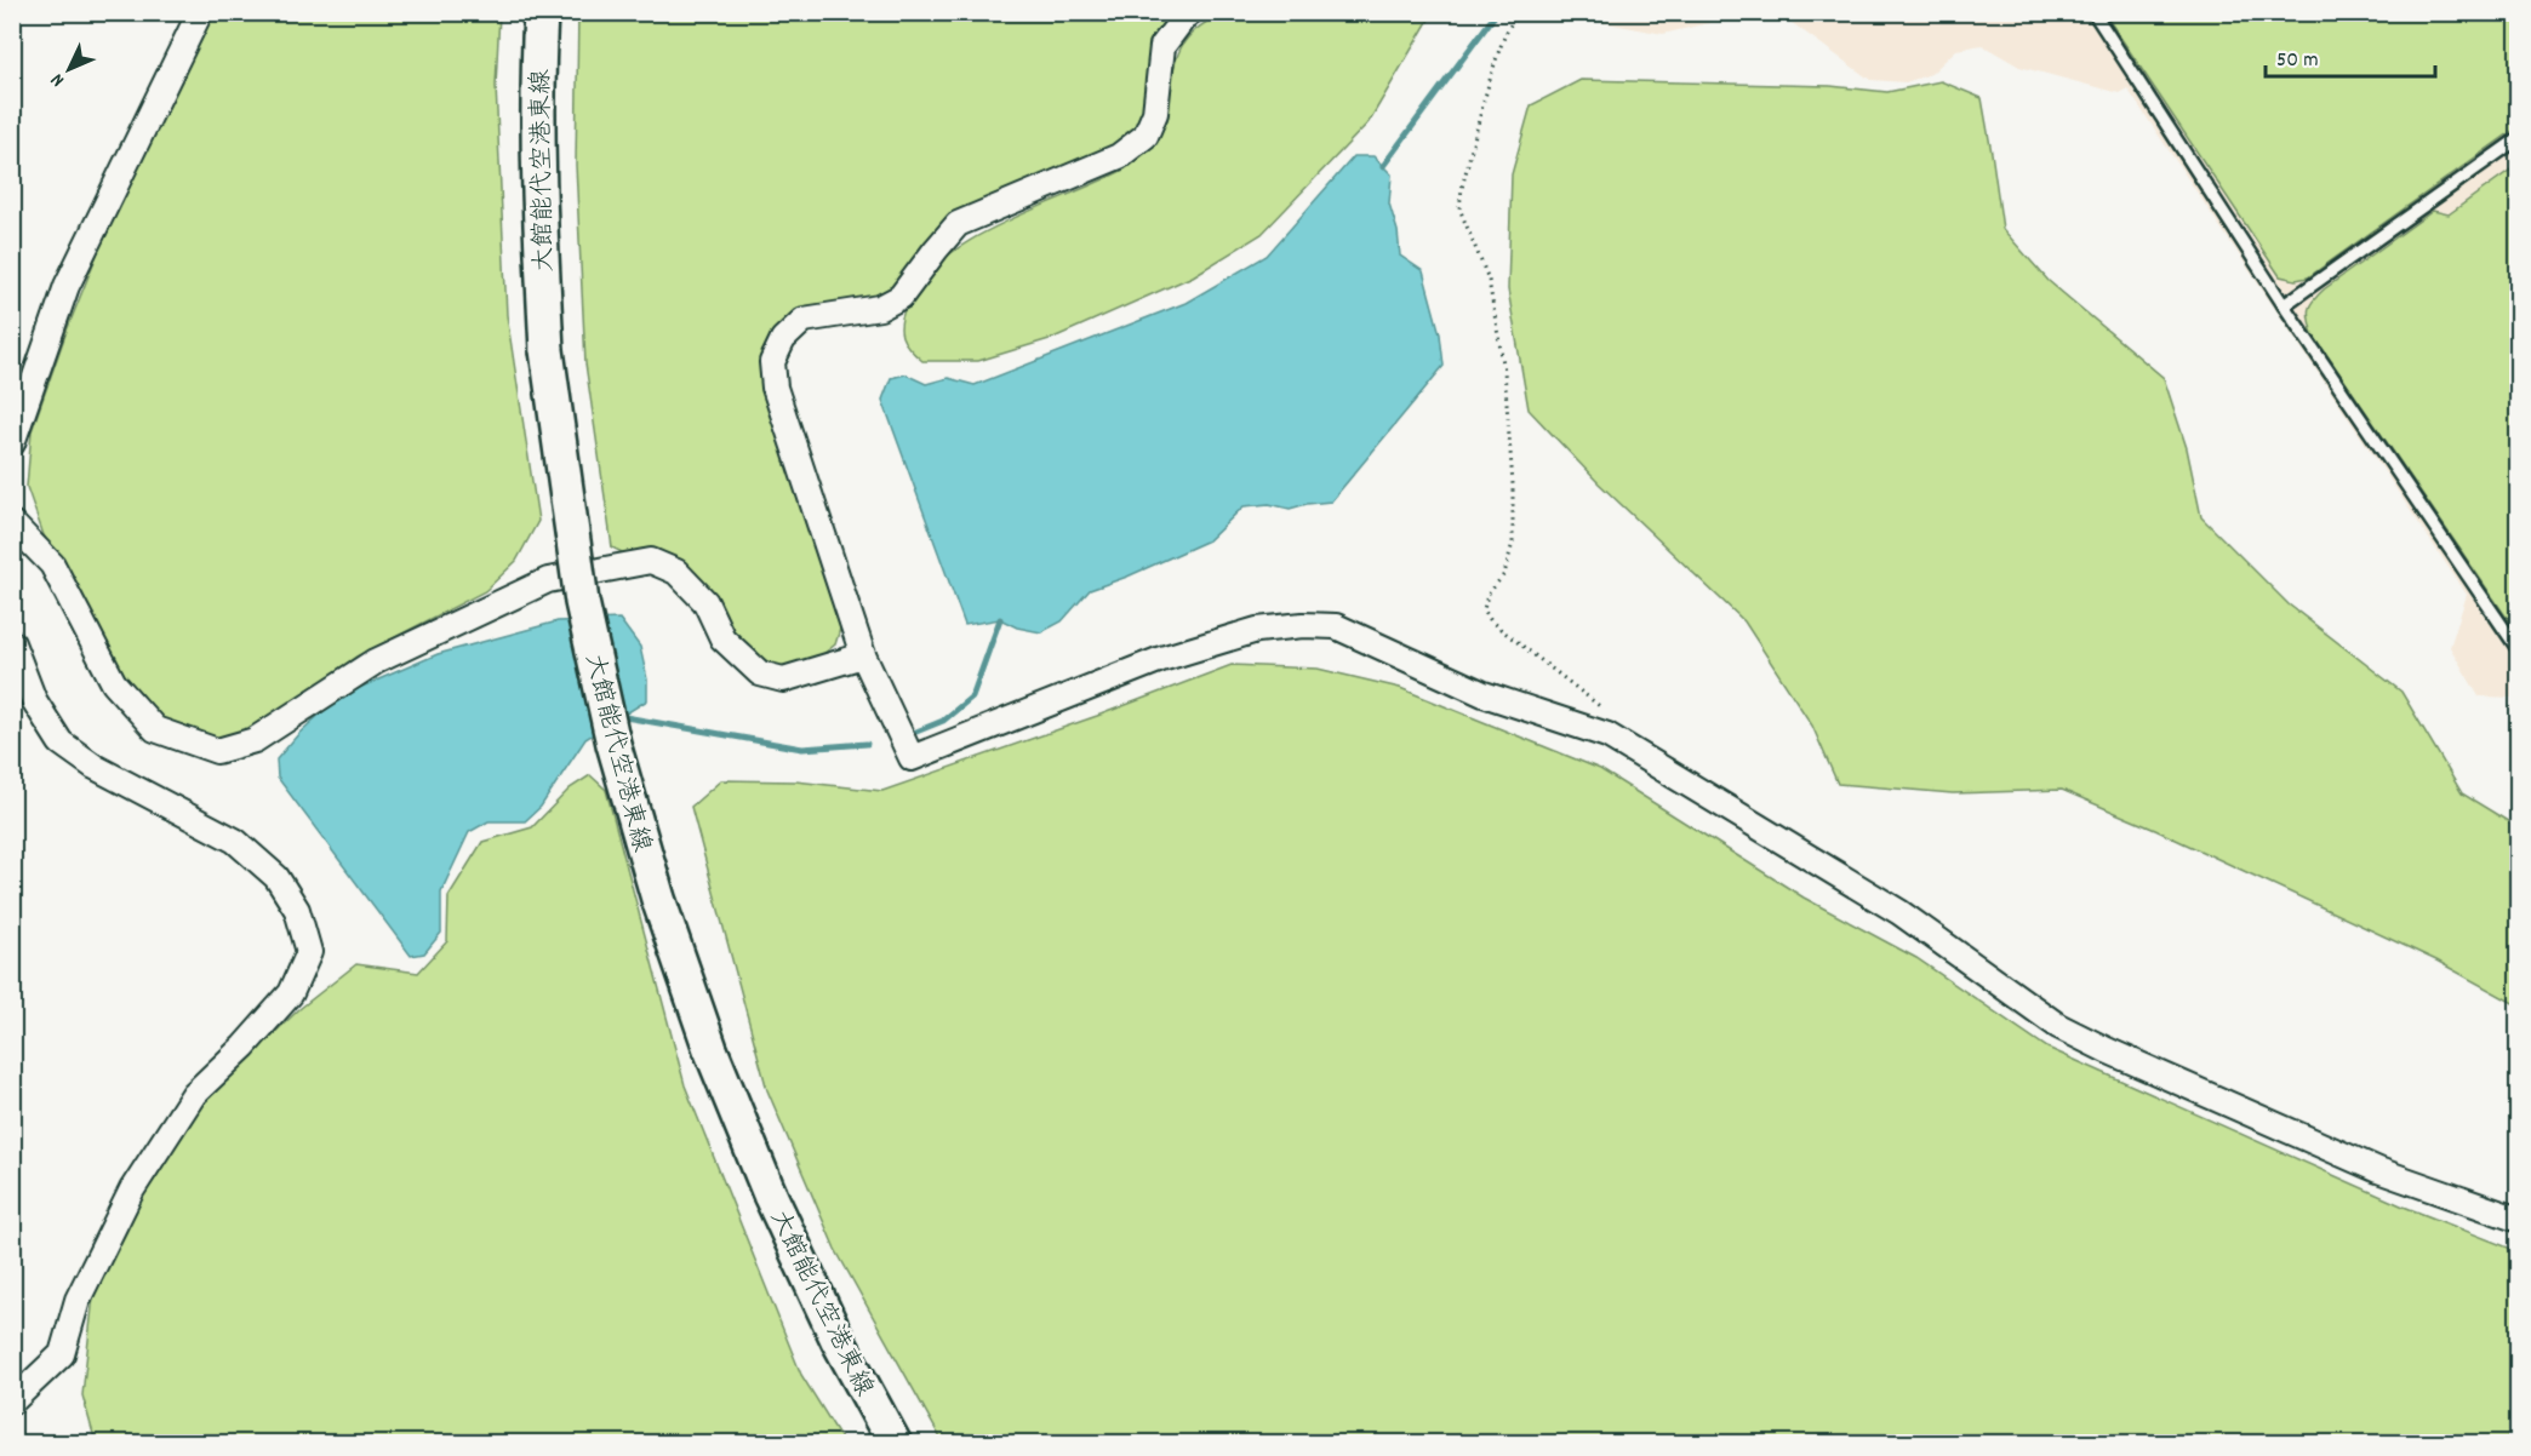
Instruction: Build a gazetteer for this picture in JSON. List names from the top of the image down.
{
  "streets": {
    "main road": ["大館能代空港東線"]
  },
  "scale_bar": "50 m",
  "north": "bottom left"
}
